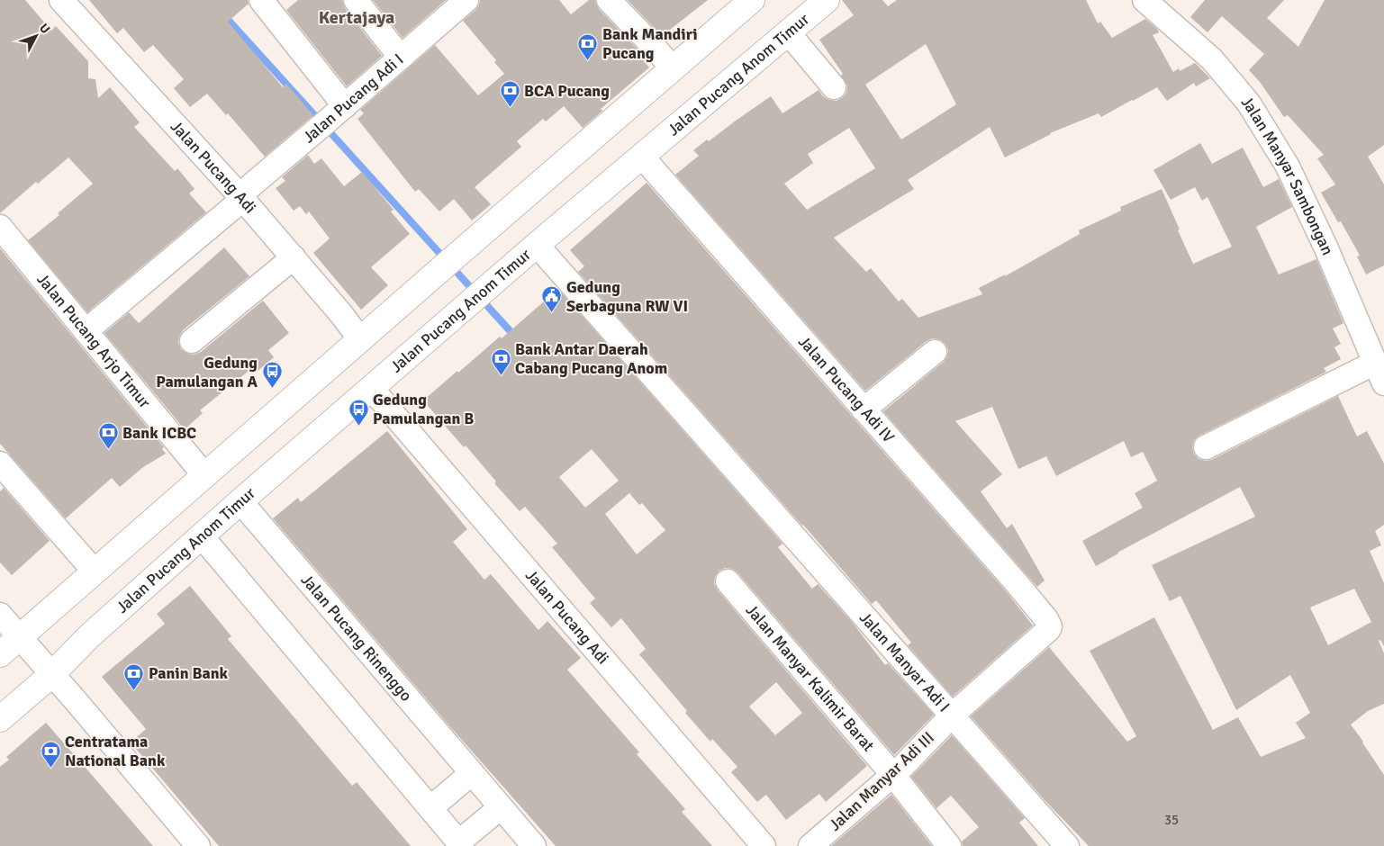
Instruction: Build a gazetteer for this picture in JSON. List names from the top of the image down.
{
  "streets": {
    "main road": ["Jalan Pucang Anom Timur"],
    "street": [
      "Jalan Pucang Adi I",
      "Jalan Pucang Adi",
      "Jalan Manyar Sambongan",
      "Jalan Pucang Arjo Timur",
      "Jalan Pucang Adi IV",
      "Jalan Pucang Rinenggo",
      "Jalan Manyar Adi I",
      "Jalan Manyar Kalimir Barat",
      "Jalan Manyar Adi III"
    ]
  },
  "crossings": [
    ["Jalan Pucang Anom Timur", "Jalan Pucang Adi"],
    ["Jalan Pucang Anom Timur", "Jalan Pucang Adi IV"],
    ["Jalan Pucang Anom Timur", "Jalan Pucang Rinenggo"],
    ["Jalan Pucang Anom Timur", "Jalan Manyar Adi I"],
    ["Jalan Pucang Adi I", "Jalan Pucang Adi"],
    ["Jalan Pucang Adi I", "Jalan Pucang Arjo Timur"],
    ["Jalan Pucang Adi IV", "Jalan Manyar Adi III"],
    ["Jalan Manyar Adi I", "Jalan Manyar Adi III"],
    ["Jalan Manyar Kalimir Barat", "Jalan Manyar Adi III"]
  ],
  "districts": ["Kertajaya"],
  "places": {
    "bank": [
      "Bank Mandiri Pucang",
      "BCA Pucang",
      "Bank Antar Daerah Cabang Pucang Anom",
      "Bank ICBC",
      "Panin Bank",
      "Centratama National Bank"
    ],
    "public building": ["Gedung Serbaguna RW VI"],
    "bus stop": ["Gedung Pamulangan A", "Gedung Pamulangan B"]
  },
  "house_numbers": ["35"],
  "north": "top right"
}
